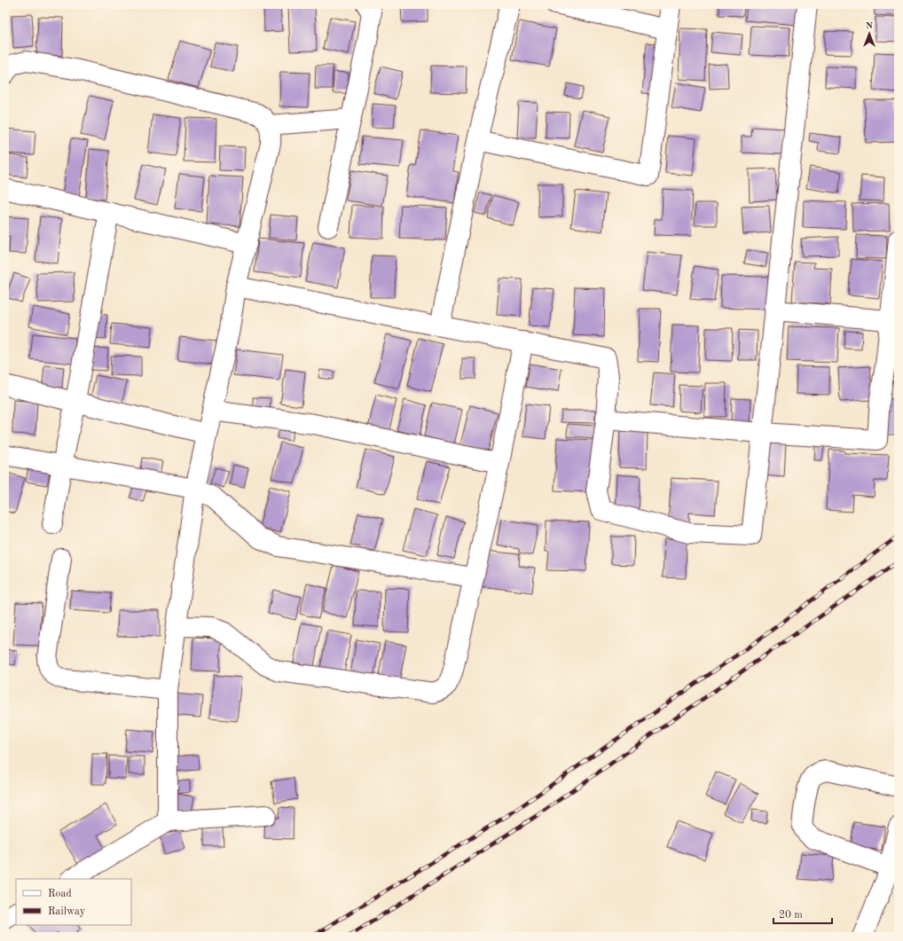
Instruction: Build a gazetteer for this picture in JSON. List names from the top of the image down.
{
  "legend": ["Road", "Railway"],
  "scale_bar": "20 m",
  "north": "top"
}
